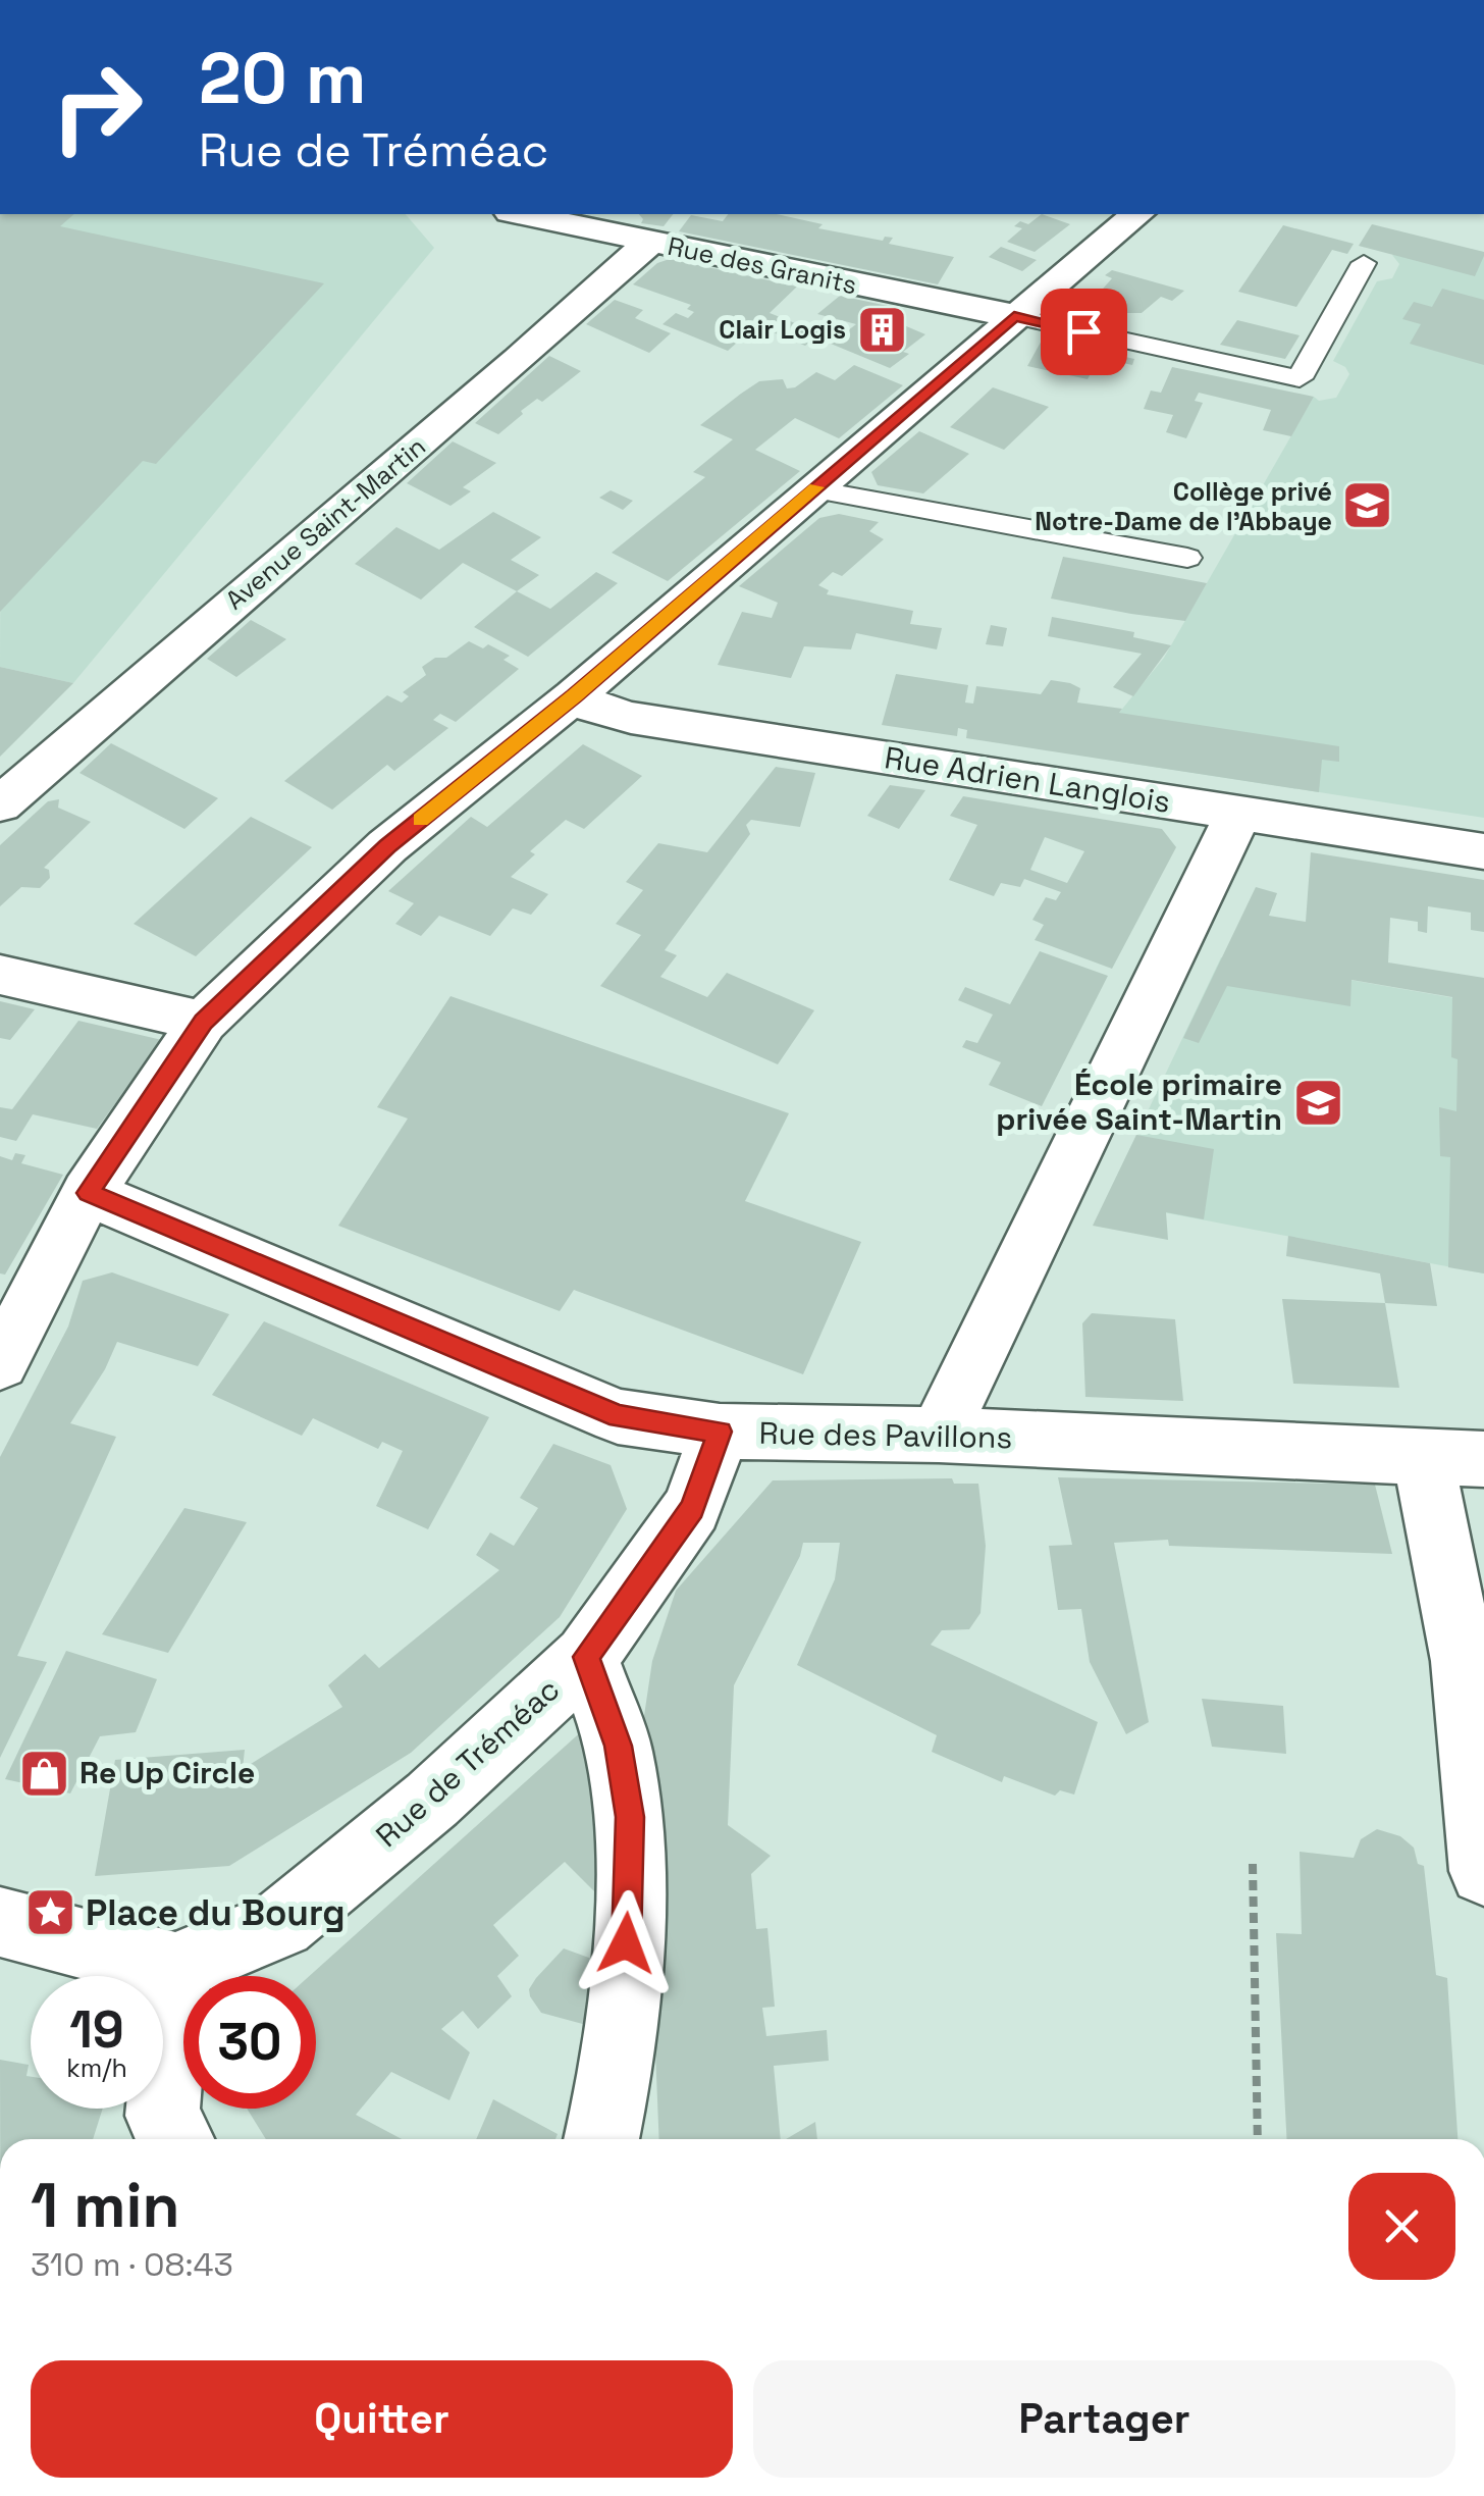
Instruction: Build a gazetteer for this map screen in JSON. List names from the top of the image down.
{
  "streets": {
    "street": [
      "Rue des Granits",
      "Avenue Saint-Martin",
      "Rue Adrien Langlois",
      "Rue des Pavillons",
      "Rue de Tréméac"
    ]
  },
  "crossings": [
    ["Rue des Granits", "Avenue Saint-Martin"],
    ["Rue des Pavillons", "Rue de Tréméac"]
  ],
  "places": {
    "building": ["Clair Logis"],
    "school or university": ["Collège privé Notre-Dame de l'Abbaye", "École primaire privée Saint-Martin"],
    "shop": ["Re Up Circle"],
    "place": ["Place du Bourg"]
  },
  "page": {
    "turn": ["20 m", "Rue de Tréméac"],
    "speed": "19 km/h",
    "limit": "30",
    "heading": ["1 min", "310 m · 08:43"],
    "buttons": ["Quitter", "Partager"]
  }
}
